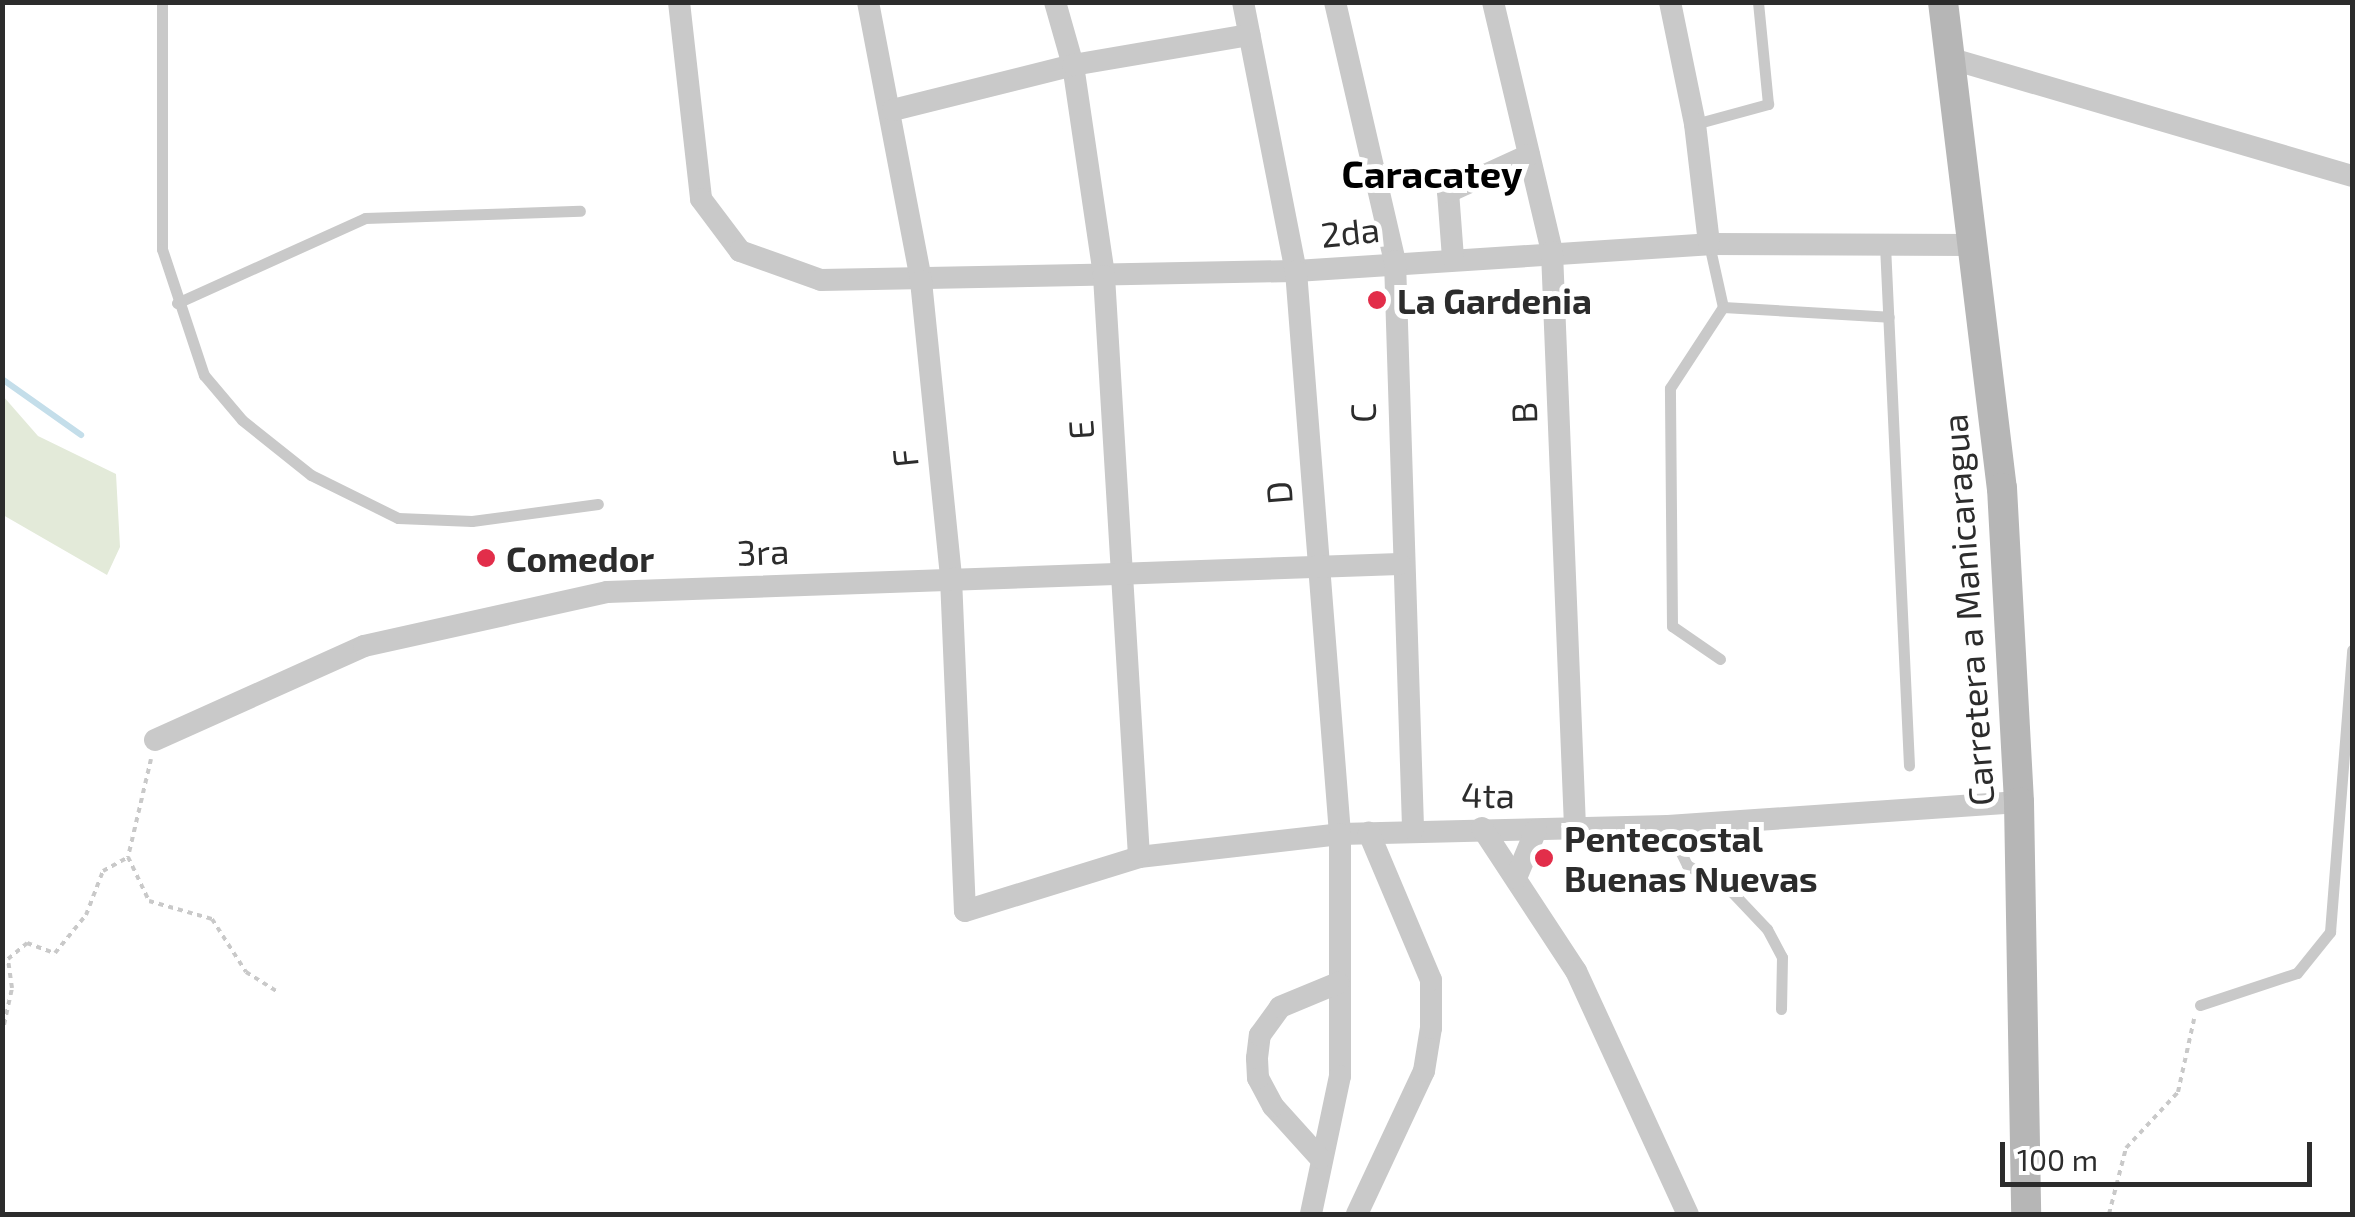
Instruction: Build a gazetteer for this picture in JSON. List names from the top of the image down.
{
  "streets": {
    "main road": ["Carretera a Manicaragua"],
    "street": [
      "2da",
      "C",
      "B",
      "E",
      "F",
      "D",
      "3ra",
      "4ta"
    ]
  },
  "crossings": [
    ["2da", "C"],
    ["2da", "B"],
    ["2da", "E"],
    ["2da", "F"],
    ["2da", "D"],
    ["2da", "Carretera a Manicaragua"],
    ["C", "3ra"],
    ["C", "4ta"],
    ["B", "4ta"],
    ["E", "3ra"],
    ["E", "4ta"],
    ["F", "3ra"],
    ["F", "4ta"],
    ["D", "3ra"],
    ["D", "4ta"],
    ["Carretera a Manicaragua", "4ta"]
  ],
  "districts": ["Caracatey"],
  "places": ["La Gardenia", "Comedor", "Pentecostal Buenas Nuevas"],
  "scale_bar": "100 m"
}
